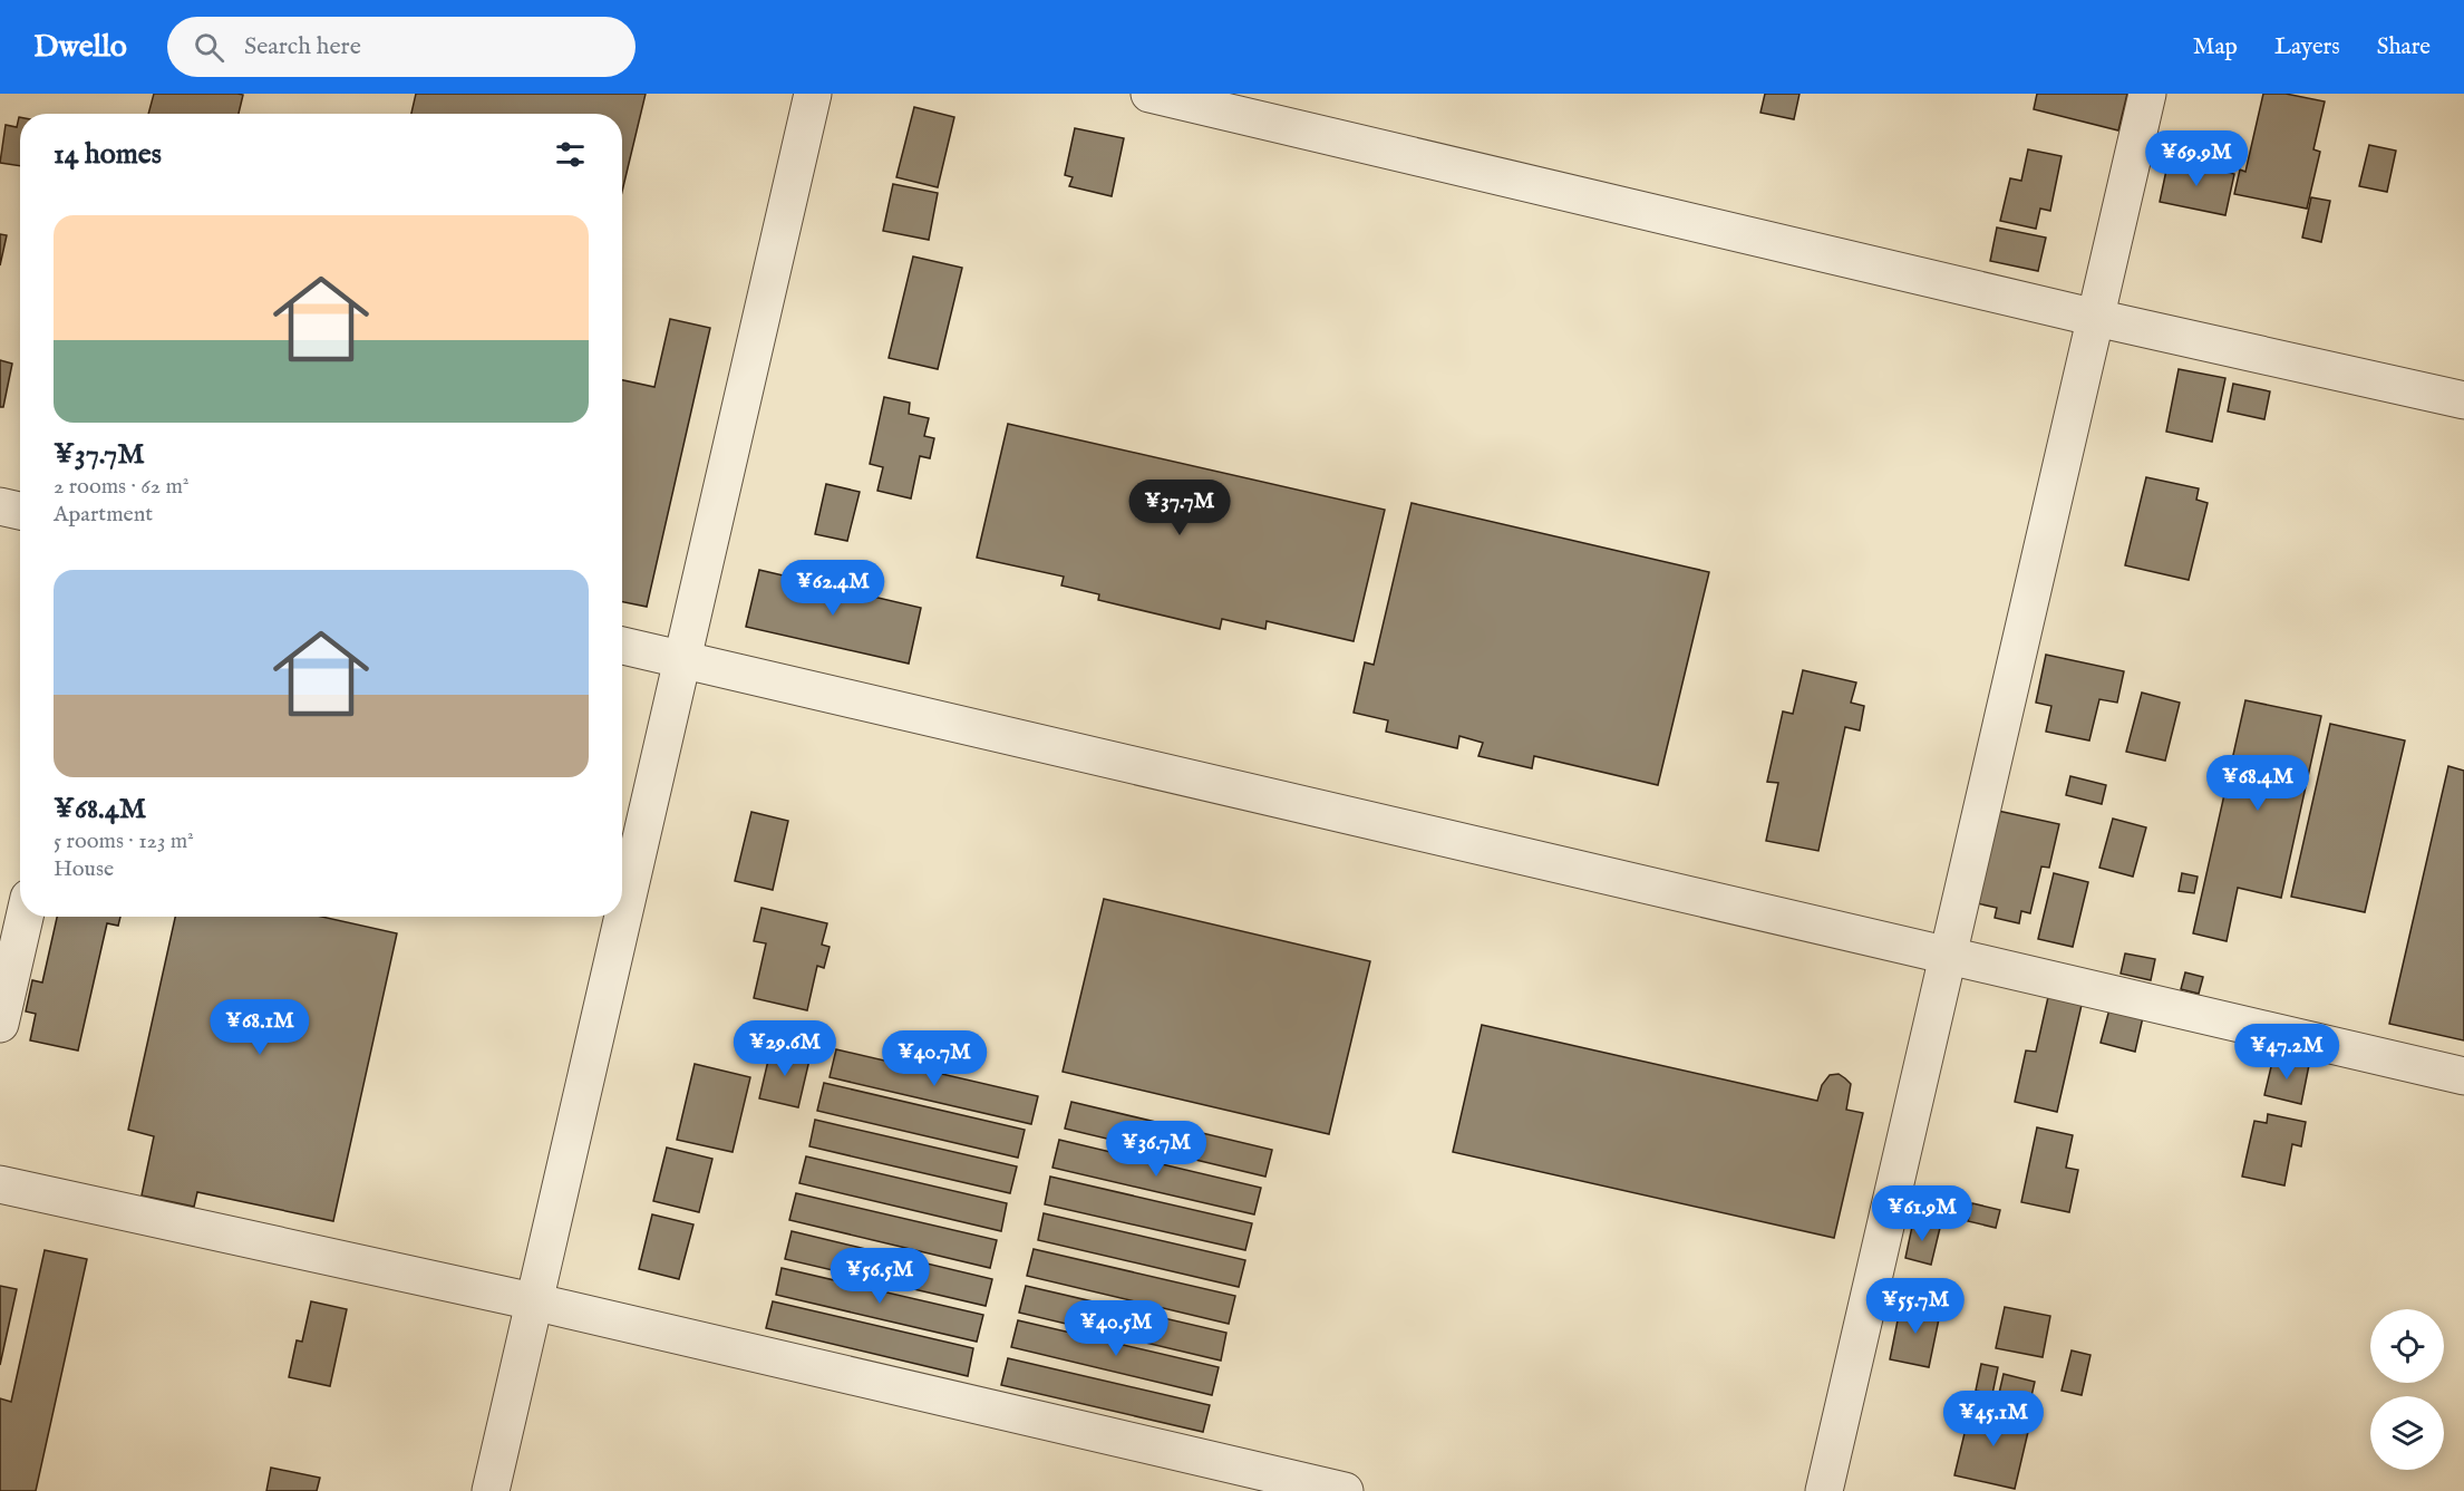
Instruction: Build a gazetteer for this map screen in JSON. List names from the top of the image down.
{
  "page": {
    "header": "Dwello",
    "search": "Search here",
    "nav": ["Map", "Layers", "Share"],
    "heading": "14 homes",
    "price": [
      "¥69.9M",
      "¥37.7M",
      "¥62.4M",
      "¥68.4M",
      "¥68.1M",
      "¥29.6M",
      "¥47.2M",
      "¥40.7M",
      "¥36.7M",
      "¥61.9M",
      "¥56.5M",
      "¥55.7M",
      "¥40.5M",
      "¥45.1M"
    ],
    "list": [
      {
        "name": "¥37.7M",
        "note": "2 rooms · 62 m² · Apartment"
      },
      {
        "name": "¥68.4M",
        "note": "5 rooms · 123 m² · House"
      }
    ]
  }
}
